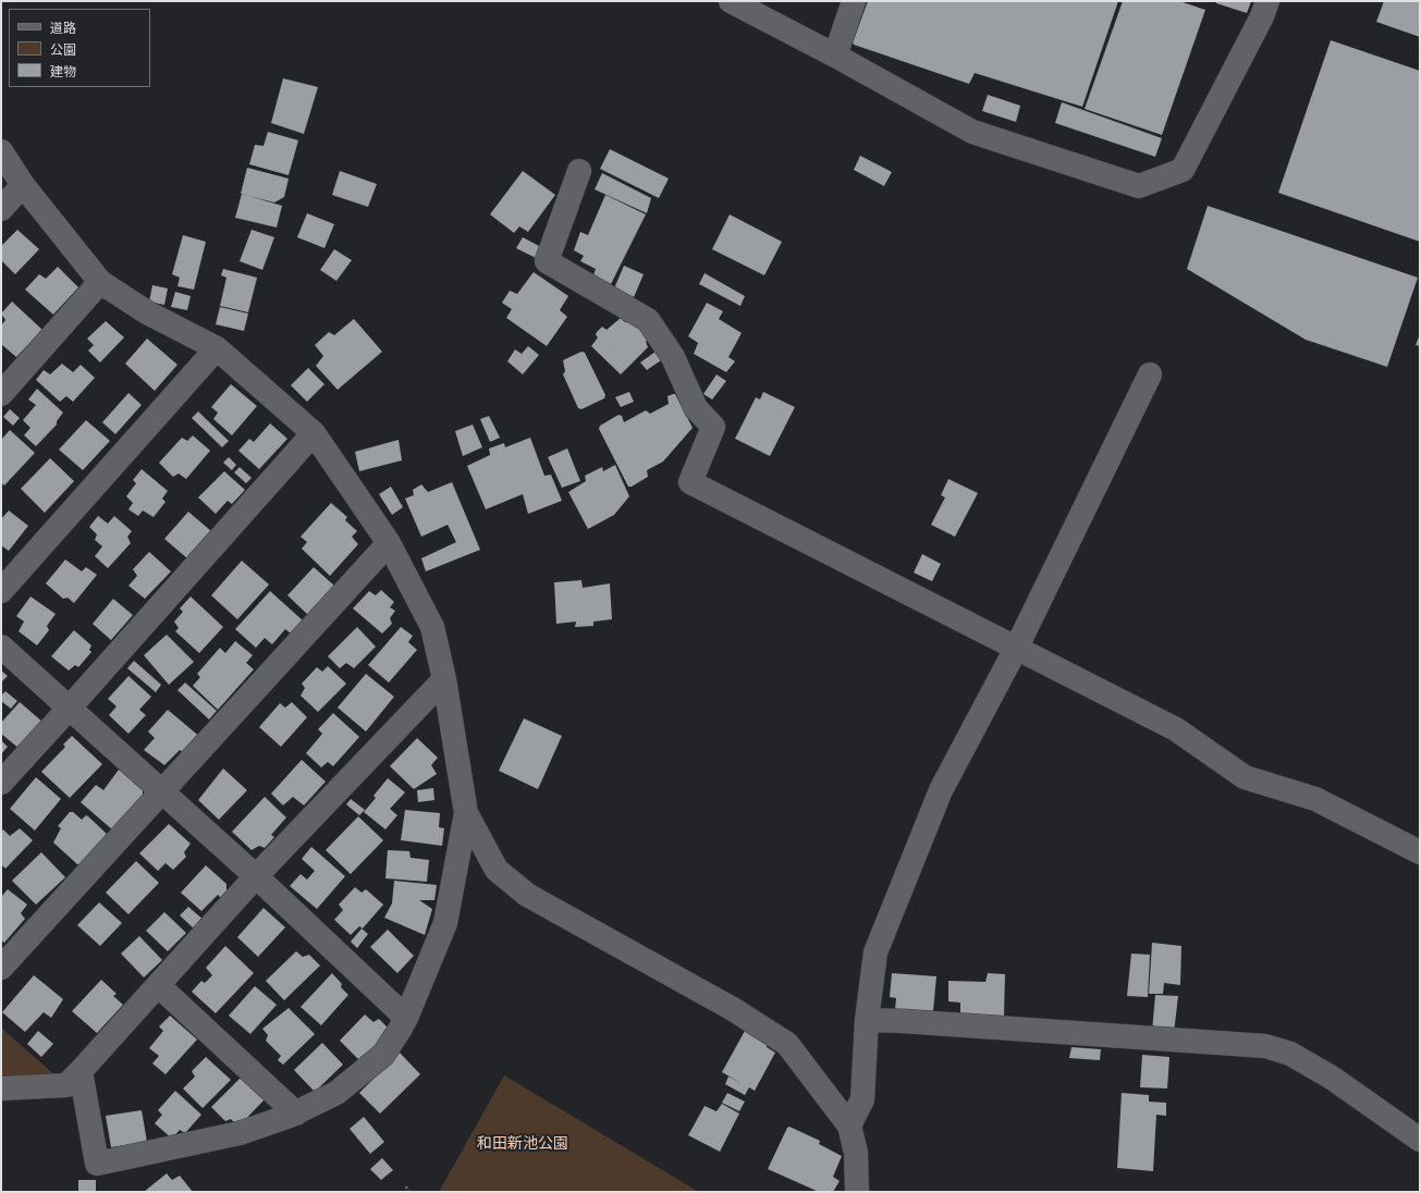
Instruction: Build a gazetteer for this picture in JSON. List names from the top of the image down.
{
  "parks": ["和田新池公園"],
  "legend": ["道路", "公園", "建物"]
}
